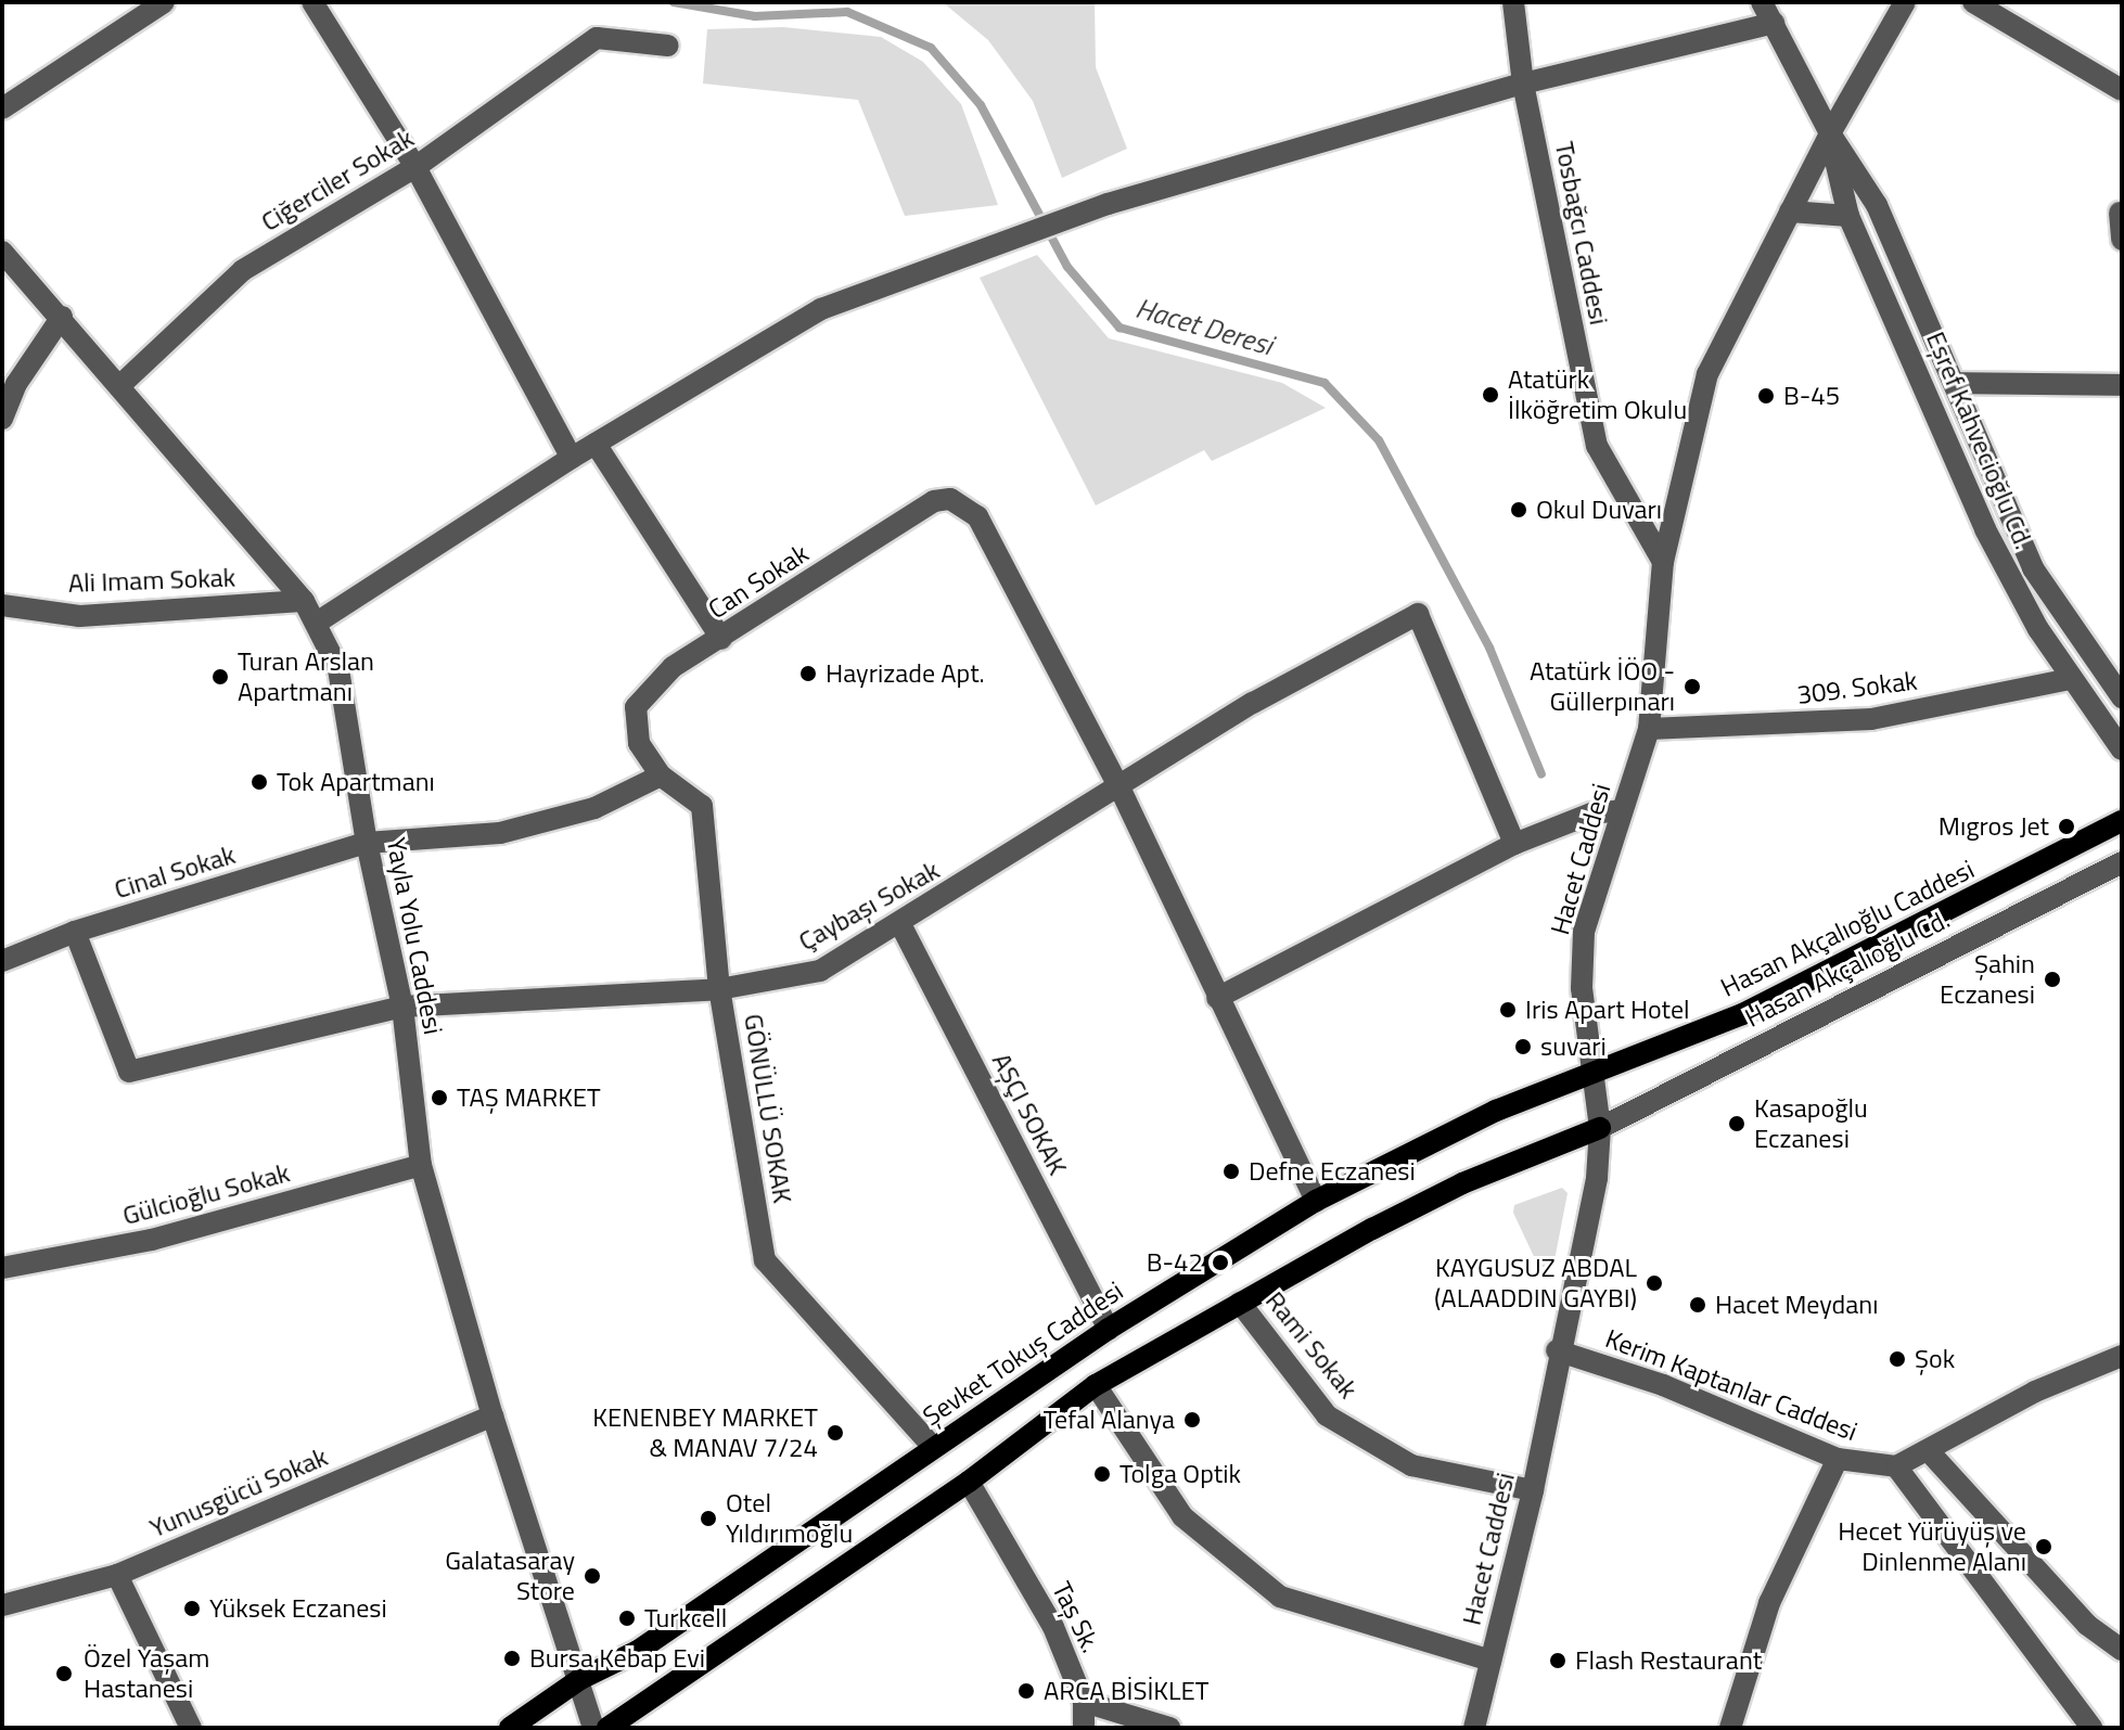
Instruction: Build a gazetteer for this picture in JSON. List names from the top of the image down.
{
  "streets": {
    "main road": ["Hasan Akçalıoğlu Caddesi", "Şevket Tokuş Caddesi"],
    "street": [
      "Ciğerciler Sokak",
      "Tosbağcı Caddesi",
      "Eşref Kahvecioğlu Cd.",
      "Ali Imam Sokak",
      "Can Sokak",
      "309. Sokak",
      "Hacet Caddesi",
      "Cinal Sokak",
      "Çaybaşı Sokak",
      "Yayla Yolu Caddesi",
      "Hasan Akçalıoğlu Cd.",
      "GÖNÜLLÜ SOKAK",
      "AŞÇI SOKAK",
      "Gülcioğlu Sokak",
      "Rami Sokak",
      "Kerim Kaptanlar Caddesi",
      "Yunusgücü Sokak",
      "Taş Sk."
    ]
  },
  "crossings": [
    ["Ciğerciler Sokak", "Yayla Yolu Caddesi"],
    ["Tosbağcı Caddesi", "Hacet Caddesi"],
    ["Eşref Kahvecioğlu Cd.", "309. Sokak"],
    ["Eşref Kahvecioğlu Cd.", "Hacet Caddesi"],
    ["Ali Imam Sokak", "Yayla Yolu Caddesi"],
    ["Can Sokak", "Çaybaşı Sokak"],
    ["Can Sokak", "GÖNÜLLÜ SOKAK"],
    ["309. Sokak", "Hacet Caddesi"],
    ["Hacet Caddesi", "Hasan Akçalıoğlu Caddesi"],
    ["Hacet Caddesi", "Hasan Akçalıoğlu Cd."],
    ["Hacet Caddesi", "Rami Sokak"],
    ["Hacet Caddesi", "Şevket Tokuş Caddesi"],
    ["Hacet Caddesi", "Kerim Kaptanlar Caddesi"],
    ["Cinal Sokak", "Çaybaşı Sokak"],
    ["Cinal Sokak", "Yayla Yolu Caddesi"],
    ["Cinal Sokak", "GÖNÜLLÜ SOKAK"],
    ["Çaybaşı Sokak", "Yayla Yolu Caddesi"],
    ["Çaybaşı Sokak", "GÖNÜLLÜ SOKAK"],
    ["Çaybaşı Sokak", "AŞÇI SOKAK"],
    ["Hasan Akçalıoğlu Caddesi", "Şevket Tokuş Caddesi"],
    ["Yayla Yolu Caddesi", "Gülcioğlu Sokak"],
    ["Yayla Yolu Caddesi", "Şevket Tokuş Caddesi"],
    ["Yayla Yolu Caddesi", "Yunusgücü Sokak"],
    ["GÖNÜLLÜ SOKAK", "Şevket Tokuş Caddesi"],
    ["AŞÇI SOKAK", "Şevket Tokuş Caddesi"]
  ],
  "water": ["Hacet Deresi"],
  "places": [
    "Atatürk İlköğretim Okulu",
    "B-45",
    "Okul Duvarı",
    "Hayrizade Apt.",
    "Turan Arslan Apartmanı",
    "Atatürk İÖO - Güllerpınarı",
    "Tok Apartmanı",
    "Mıgros Jet",
    "Şahin Eczanesi",
    "Iris Apart Hotel",
    "suvari",
    "TAŞ MARKET",
    "Kasapoğlu Eczanesi",
    "Defne Eczanesi",
    "B-42",
    "KAYGUSUZ ABDAL (ALAADDIN GAYBI)",
    "Hacet Meydanı",
    "Şok",
    "Tefal Alanya",
    "KENENBEY MARKET & MANAV 7/24",
    "Tolga Optik",
    "Otel Yıldırımoğlu",
    "Hecet Yürüyüş ve Dinlenme Alanı",
    "Galatasaray Store",
    "Yüksek Eczanesi",
    "Turkcell",
    "Bursa Kebap Evi",
    "Flash Restaurant",
    "Özel Yaşam Hastanesi",
    "ARCA BİSİKLET"
  ]
}
